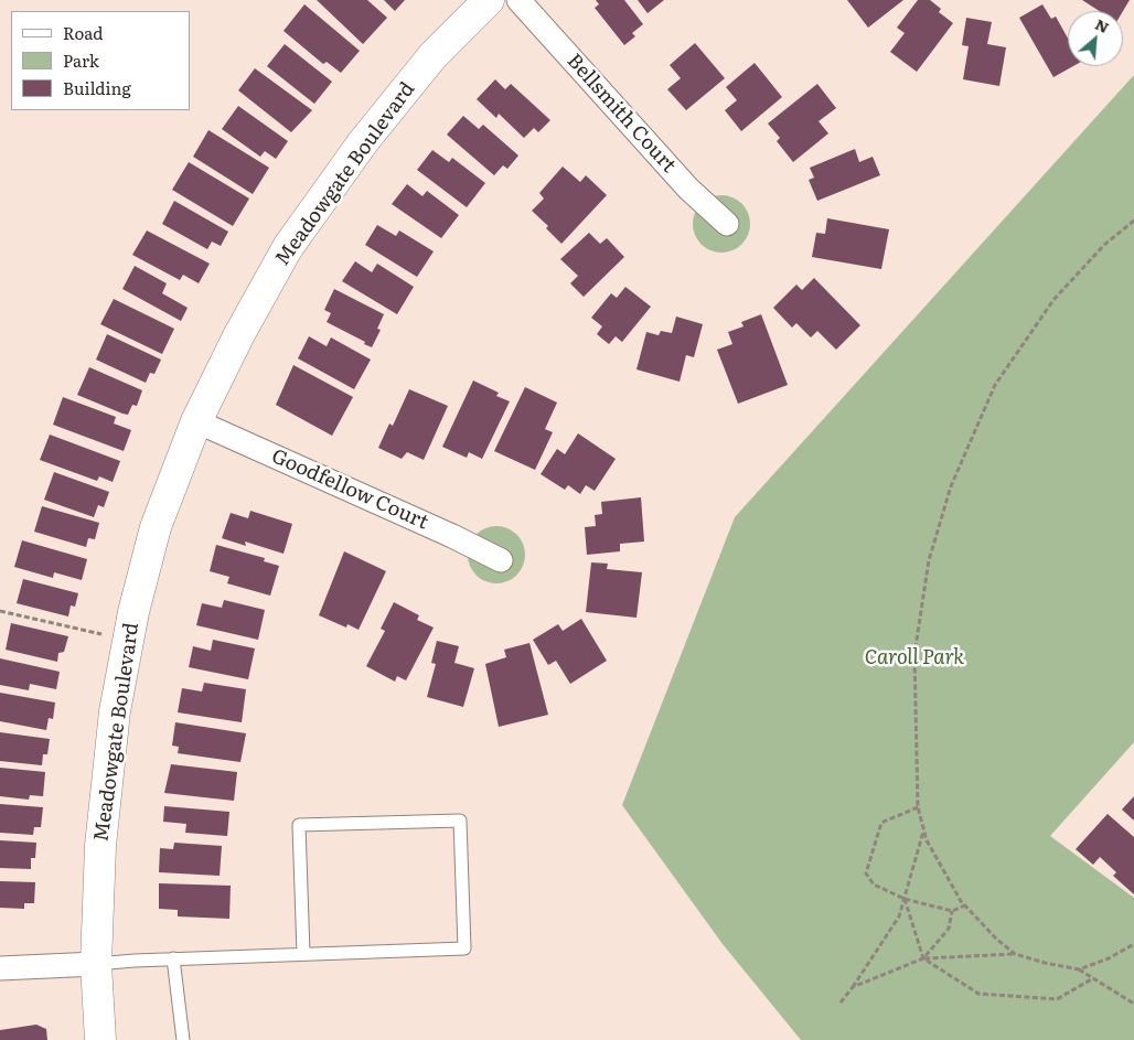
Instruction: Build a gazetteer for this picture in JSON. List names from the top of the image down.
{
  "streets": {
    "street": ["Bellsmith Court", "Meadowgate Boulevard", "Goodfellow Court"]
  },
  "crossings": [
    ["Meadowgate Boulevard", "Goodfellow Court"]
  ],
  "parks": ["Caroll Park"],
  "legend": ["Road", "Park", "Building"],
  "north": "top right"
}
